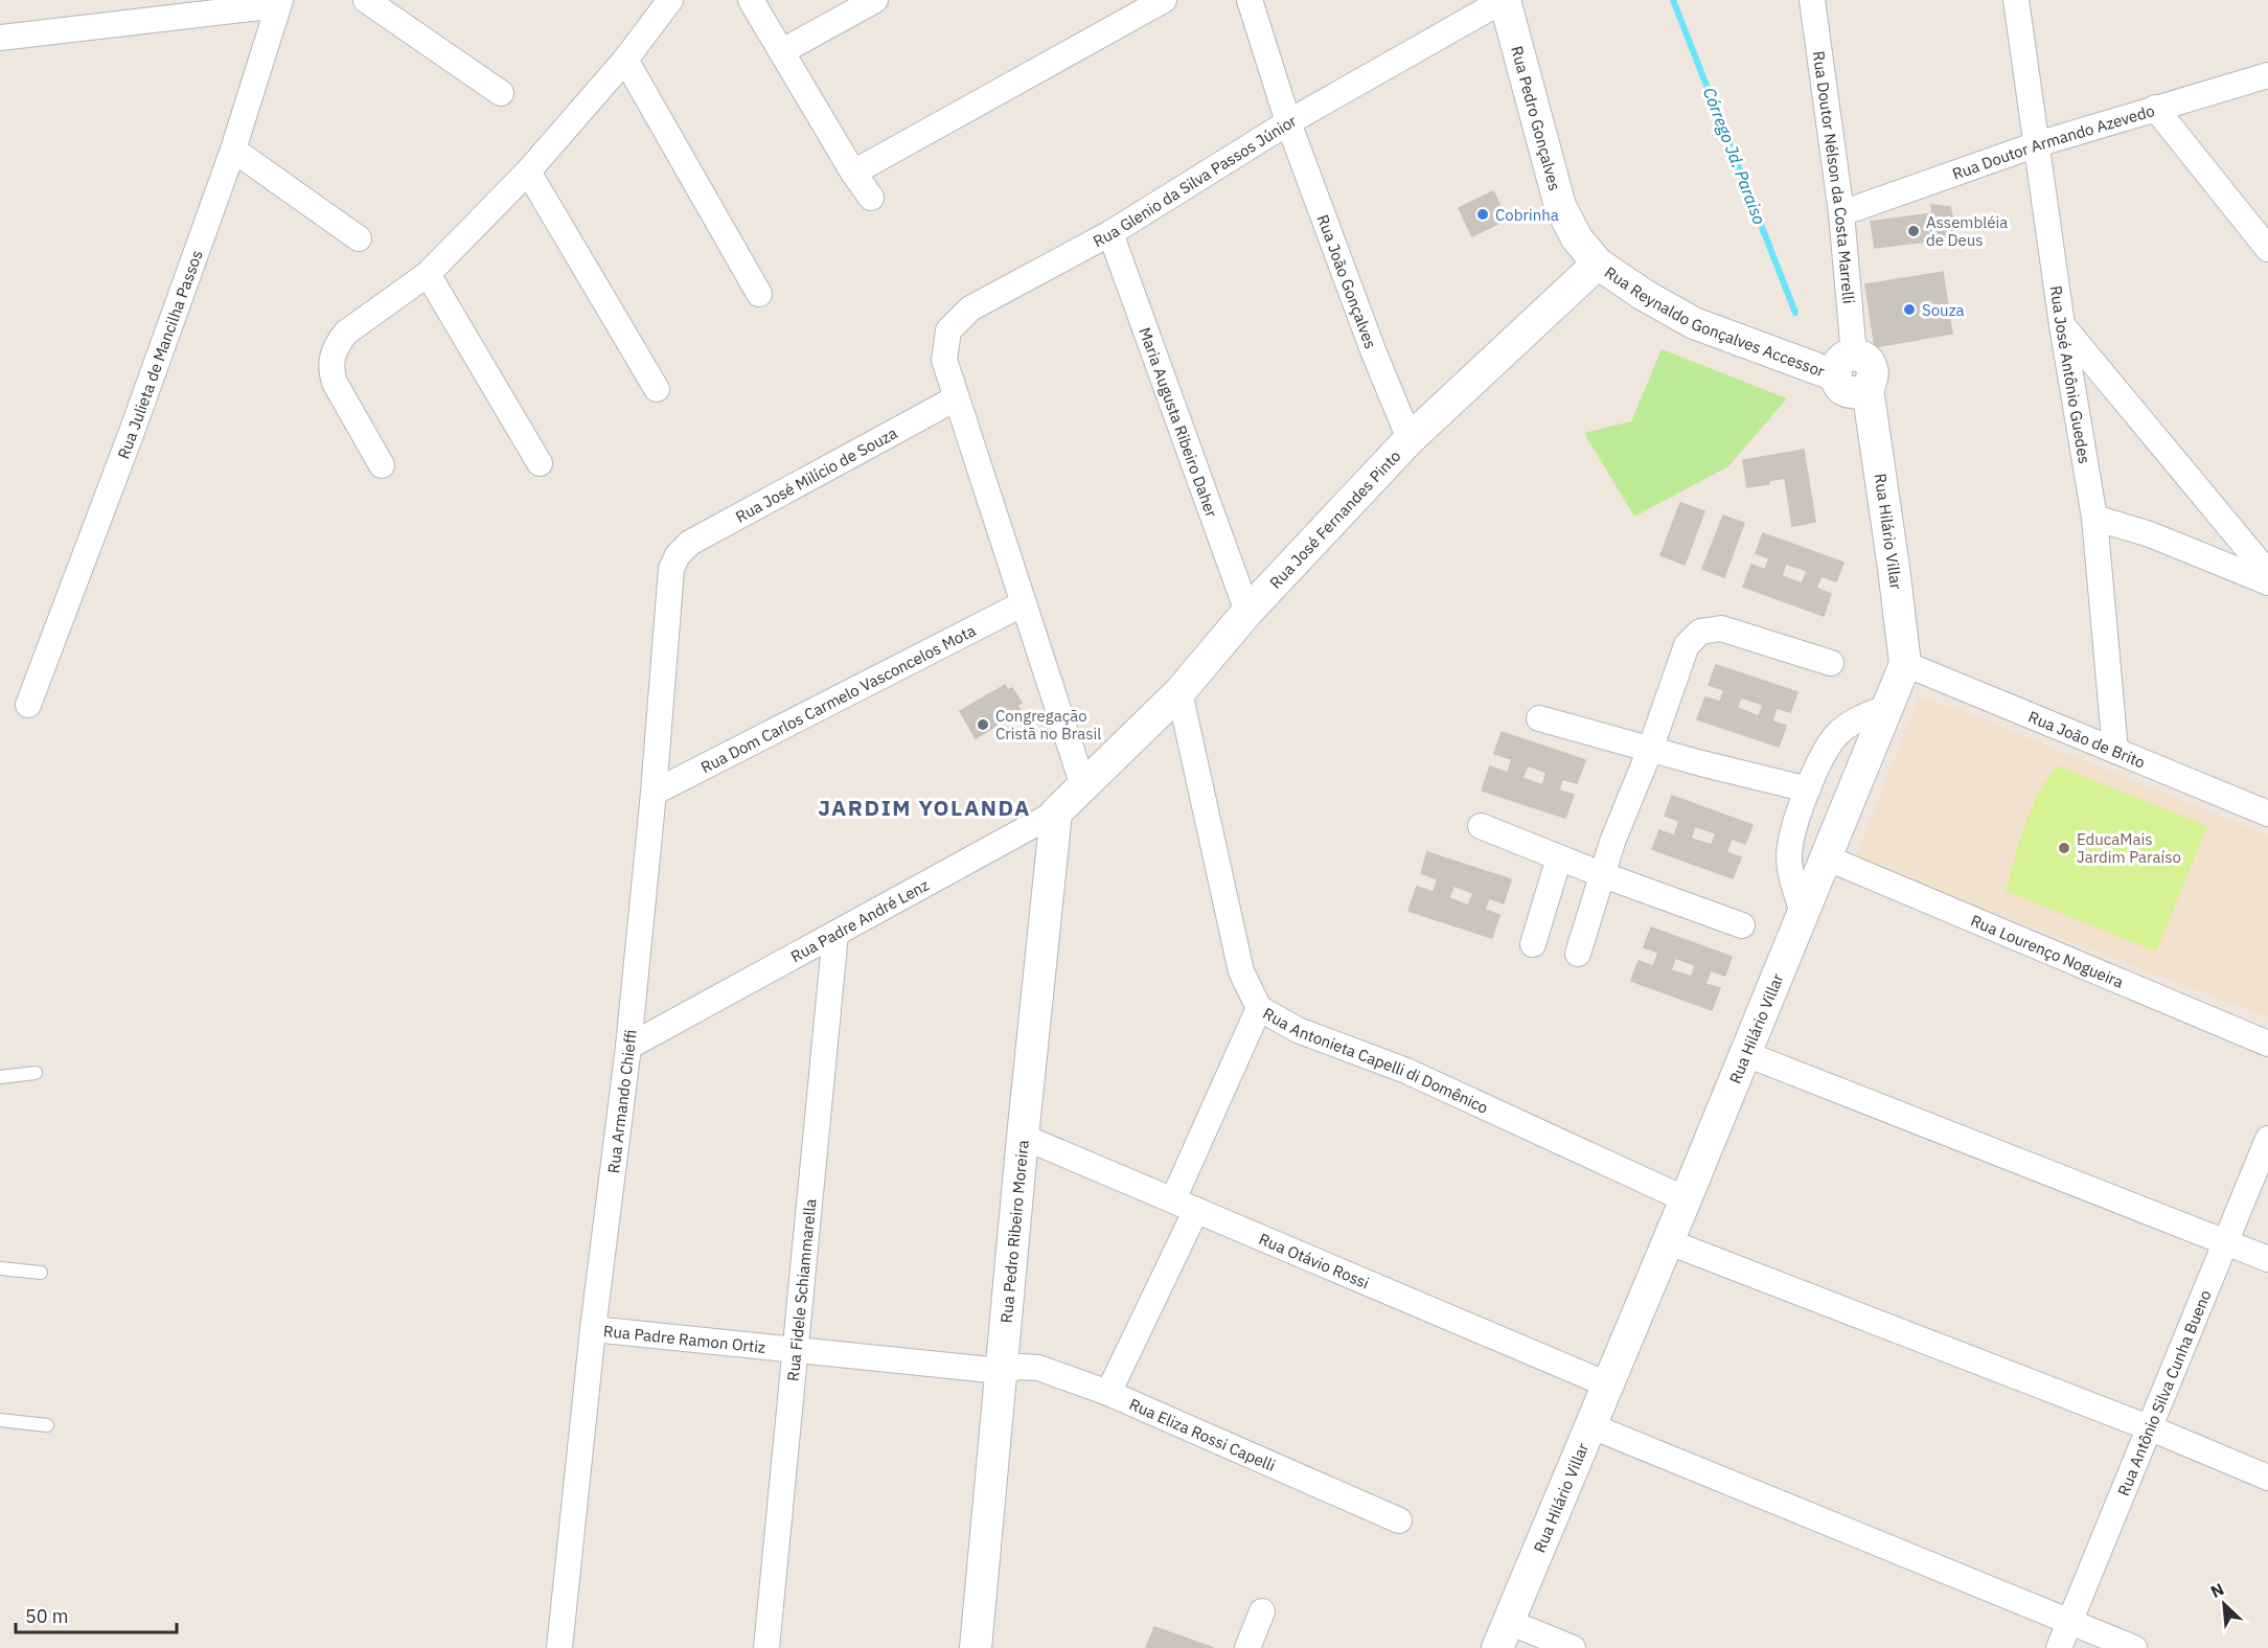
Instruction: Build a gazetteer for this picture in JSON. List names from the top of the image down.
{
  "streets": {
    "street": [
      "Rua Pedro Gonçalves",
      "Rua Doutor Armando Azevedo",
      "Rua Doutor Nélson da Costa Marrelli",
      "Rua Glenio da Silva Passos Júnior",
      "Rua João Gonçalves",
      "Rua Reynaldo Gonçalves Accessor",
      "Rua Julieta de Mancilha Passos",
      "Rua José Antônio Guedes",
      "Maria Augusta Ribeiro Daher",
      "Rua José Milício de Souza",
      "Rua José Fernandes Pinto",
      "Rua Hilário Villar",
      "Rua Dom Carlos Carmelo Vasconcelos Mota",
      "Rua João de Brito",
      "Rua Padre André Lenz",
      "Rua Lourenço Nogueira",
      "Rua Antonieta Capelli di Domênico",
      "Rua Armando Chieffi",
      "Rua Pedro Ribeiro Moreira",
      "Rua Otávio Rossi",
      "Rua Fidele Schiammarella",
      "Rua Padre Ramon Ortiz",
      "Rua Antônio Silva Cunha Bueno",
      "Rua Eliza Rossi Capelli"
    ]
  },
  "crossings": [
    ["Rua Pedro Gonçalves", "Rua Glenio da Silva Passos Júnior"],
    ["Rua Pedro Gonçalves", "Rua Reynaldo Gonçalves Accessor"],
    ["Rua Pedro Gonçalves", "Rua José Fernandes Pinto"],
    ["Rua Doutor Armando Azevedo", "Rua Doutor Nélson da Costa Marrelli"],
    ["Rua Doutor Armando Azevedo", "Rua José Antônio Guedes"],
    ["Rua Doutor Nélson da Costa Marrelli", "Rua Reynaldo Gonçalves Accessor"],
    ["Rua Doutor Nélson da Costa Marrelli", "Rua Hilário Villar"],
    ["Rua Glenio da Silva Passos Júnior", "Rua João Gonçalves"],
    ["Rua Glenio da Silva Passos Júnior", "Maria Augusta Ribeiro Daher"],
    ["Rua Glenio da Silva Passos Júnior", "Rua José Milício de Souza"],
    ["Rua Glenio da Silva Passos Júnior", "Rua José Fernandes Pinto"],
    ["Rua Glenio da Silva Passos Júnior", "Rua Dom Carlos Carmelo Vasconcelos Mota"],
    ["Rua Glenio da Silva Passos Júnior", "Rua Padre André Lenz"],
    ["Rua João Gonçalves", "Rua José Fernandes Pinto"],
    ["Rua Reynaldo Gonçalves Accessor", "Rua José Fernandes Pinto"],
    ["Rua Reynaldo Gonçalves Accessor", "Rua Hilário Villar"],
    ["Rua José Antônio Guedes", "Rua João de Brito"],
    ["Maria Augusta Ribeiro Daher", "Rua José Fernandes Pinto"],
    ["Rua José Milício de Souza", "Rua Armando Chieffi"],
    ["Rua José Fernandes Pinto", "Rua Padre André Lenz"],
    ["Rua José Fernandes Pinto", "Rua Antonieta Capelli di Domênico"],
    ["Rua Hilário Villar", "Rua João de Brito"],
    ["Rua Hilário Villar", "Rua Lourenço Nogueira"],
    ["Rua Hilário Villar", "Rua Antonieta Capelli di Domênico"],
    ["Rua Hilário Villar", "Rua Otávio Rossi"],
    ["Rua Dom Carlos Carmelo Vasconcelos Mota", "Rua Armando Chieffi"],
    ["Rua Padre André Lenz", "Rua Armando Chieffi"],
    ["Rua Padre André Lenz", "Rua Pedro Ribeiro Moreira"],
    ["Rua Padre André Lenz", "Rua Fidele Schiammarella"],
    ["Rua Armando Chieffi", "Rua Padre Ramon Ortiz"],
    ["Rua Pedro Ribeiro Moreira", "Rua Otávio Rossi"],
    ["Rua Pedro Ribeiro Moreira", "Rua Padre Ramon Ortiz"],
    ["Rua Pedro Ribeiro Moreira", "Rua Eliza Rossi Capelli"],
    ["Rua Fidele Schiammarella", "Rua Padre Ramon Ortiz"],
    ["Rua Padre Ramon Ortiz", "Rua Eliza Rossi Capelli"]
  ],
  "districts": ["JARDIM YOLANDA"],
  "water": ["Córrego Jd. Paraiso"],
  "places": [
    "Cobrinha",
    "Assembléia de Deus",
    "Souza",
    "Congregação Cristã no Brasil",
    "EducaMais Jardim Paraíso"
  ],
  "scale_bar": "50 m",
  "north": "top left"
}
